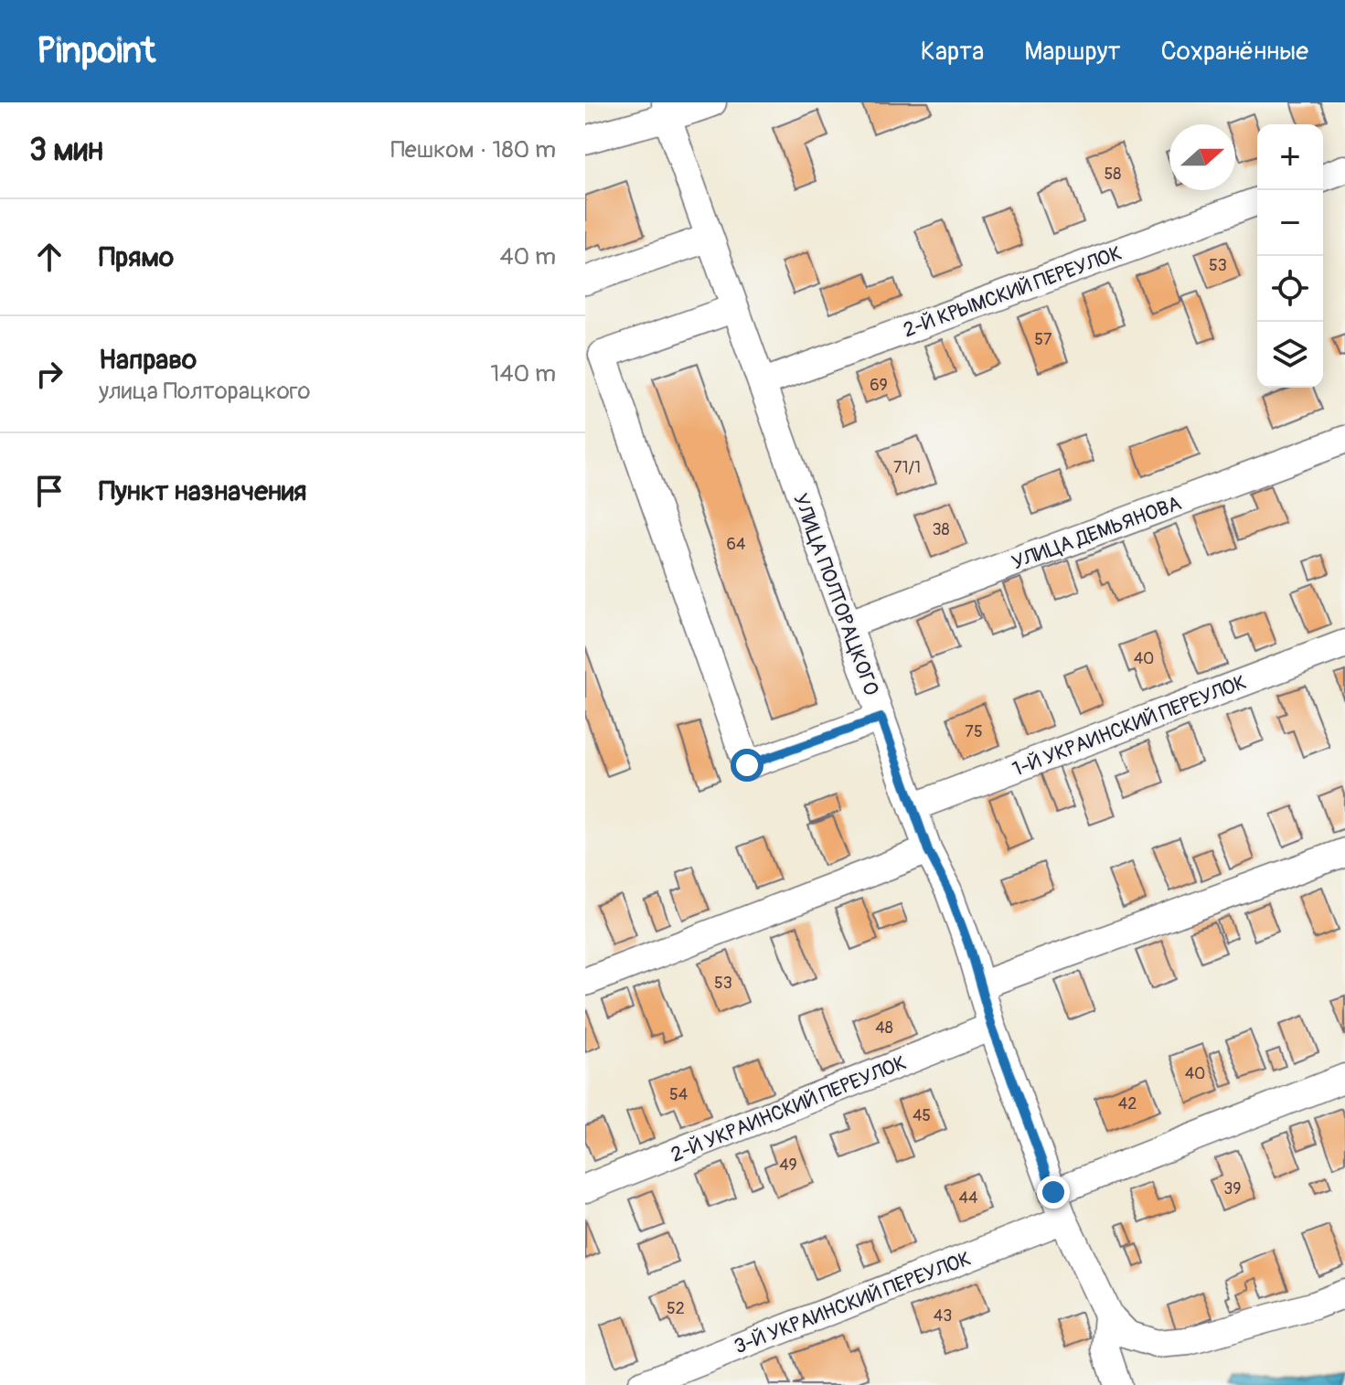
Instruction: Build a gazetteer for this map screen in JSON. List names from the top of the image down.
{
  "streets": {
    "street": [
      "2-Й КРЫМСКИЙ ПЕРЕУЛОК",
      "УЛИЦА ДЕМЬЯНОВА",
      "УЛИЦА ПОЛТОРАЦКОГО",
      "1-Й УКРАИНСКИЙ ПЕРЕУЛОК",
      "2-Й УКРАИНСКИЙ ПЕРЕУЛОК",
      "3-Й УКРАИНСКИЙ ПЕРЕУЛОК"
    ]
  },
  "crossings": [
    ["2-Й КРЫМСКИЙ ПЕРЕУЛОК", "УЛИЦА ПОЛТОРАЦКОГО"],
    ["УЛИЦА ДЕМЬЯНОВА", "УЛИЦА ПОЛТОРАЦКОГО"],
    ["УЛИЦА ПОЛТОРАЦКОГО", "1-Й УКРАИНСКИЙ ПЕРЕУЛОК"],
    ["УЛИЦА ПОЛТОРАЦКОГО", "2-Й УКРАИНСКИЙ ПЕРЕУЛОК"],
    ["УЛИЦА ПОЛТОРАЦКОГО", "3-Й УКРАИНСКИЙ ПЕРЕУЛОК"]
  ],
  "house_numbers": [
    "58",
    "53",
    "57",
    "69",
    "71/1",
    "38",
    "64",
    "40",
    "75",
    "53",
    "48",
    "40",
    "54",
    "42",
    "45",
    "49",
    "39",
    "44",
    "52",
    "43"
  ],
  "north": "right",
  "page": {
    "header": "Pinpoint",
    "nav": ["Карта", "Маршрут", "Сохранённые"],
    "heading": ["3 мин", "Пешком · 180 m"],
    "map_buttons": ["+", "−"],
    "list": [
      ["Прямо", "40 m"],
      ["Направо", "улица Полторацкого", "140 m"],
      "Пункт назначения"
    ]
  }
}
